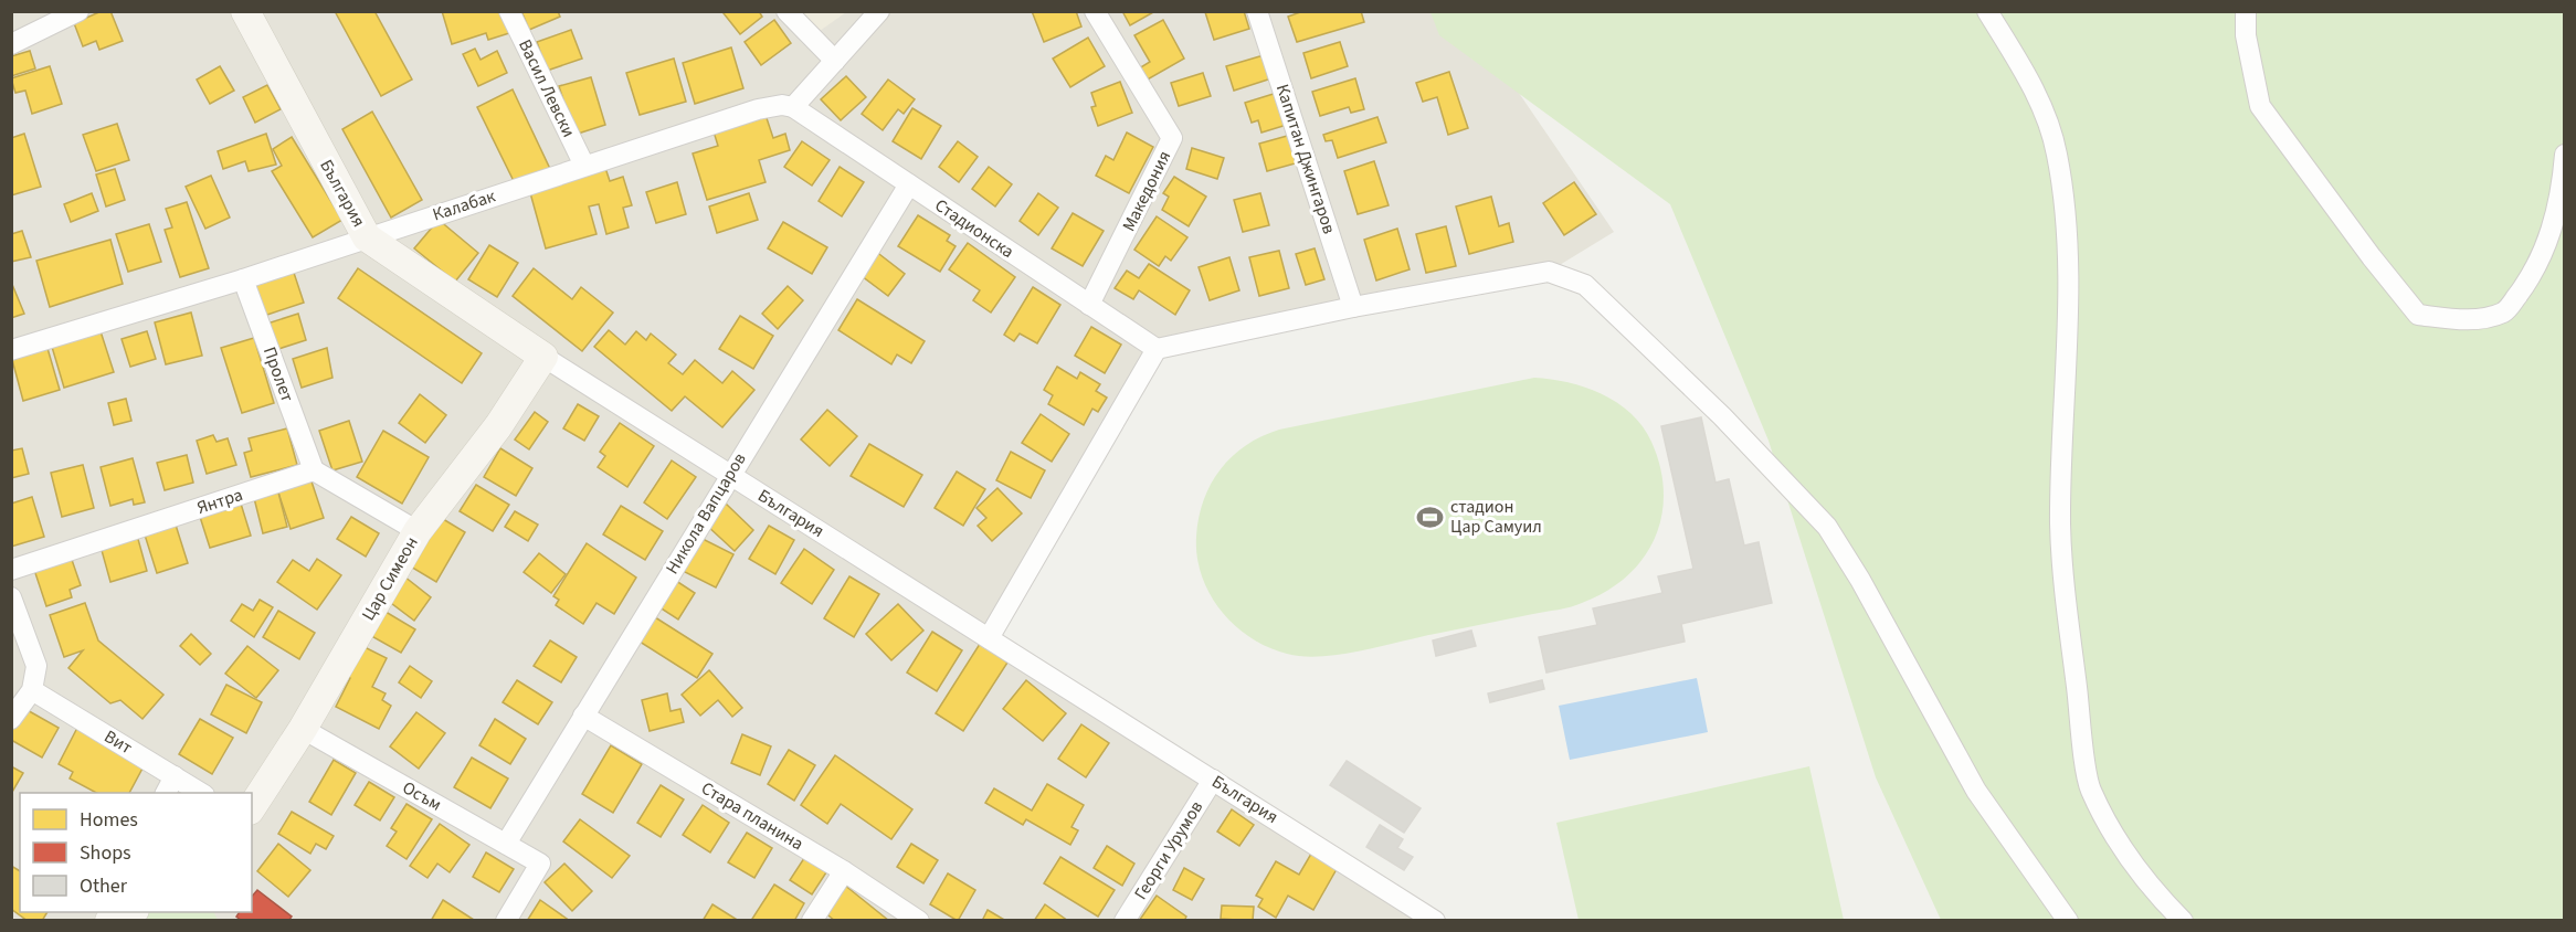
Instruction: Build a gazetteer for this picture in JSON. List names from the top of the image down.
{
  "streets": {
    "street": [
      "Васил Левски",
      "Капитан Джингаров",
      "Македония",
      "България",
      "Калабак",
      "Стадионска",
      "Пролет",
      "Янтра",
      "Никола Вапцаров",
      "Цар Симеон",
      "Вит",
      "Осъм",
      "Стара планина",
      "Георги Урумов"
    ]
  },
  "crossings": [
    ["Васил Левски", "Калабак"],
    ["Македония", "Стадионска"],
    ["България", "Калабак"],
    ["България", "Никола Вапцаров"],
    ["България", "Цар Симеон"],
    ["България", "Георги Урумов"],
    ["Калабак", "Стадионска"],
    ["Калабак", "Пролет"],
    ["Стадионска", "Никола Вапцаров"],
    ["Пролет", "Янтра"],
    ["Никола Вапцаров", "Осъм"],
    ["Никола Вапцаров", "Стара планина"],
    ["Цар Симеон", "Осъм"]
  ],
  "places": {
    "sports": ["стадион Цар Самуил"]
  },
  "legend": ["Homes", "Shops", "Other"]
}
